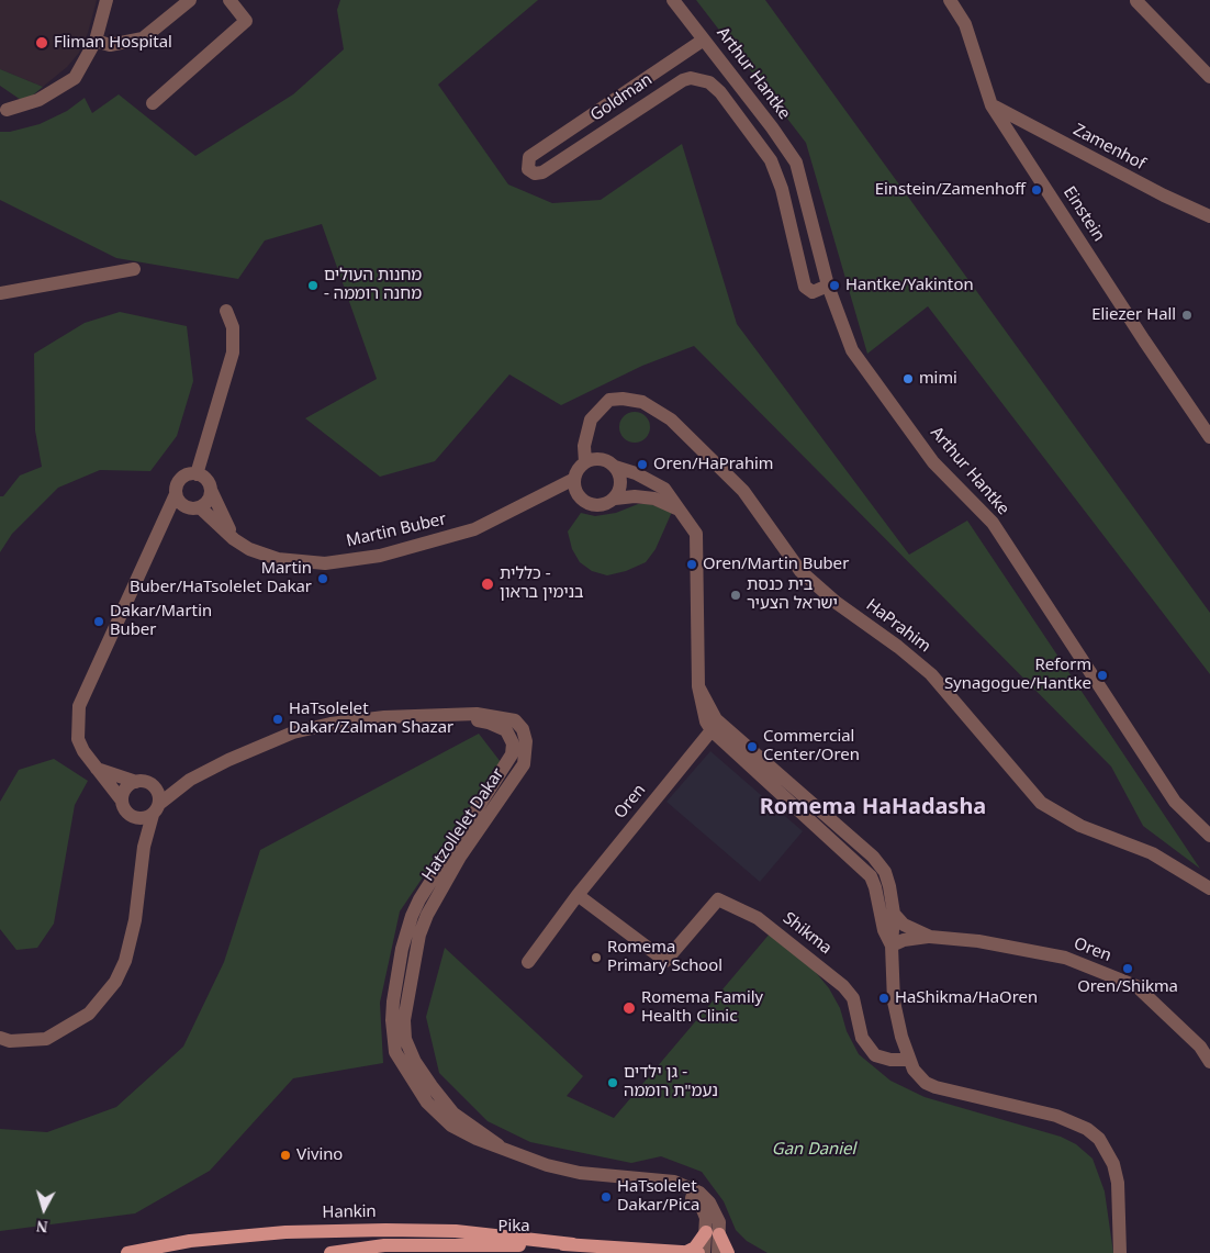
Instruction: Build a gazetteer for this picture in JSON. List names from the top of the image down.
{
  "streets": {
    "main road": ["Hankin", "Pika"],
    "street": [
      "Arthur Hantke",
      "Goldman",
      "Zamenhof",
      "Einstein",
      "Martin Buber",
      "HaPrahim",
      "Oren",
      "Hatzollelet Dakar",
      "Shikma"
    ]
  },
  "crossings": [
    ["Arthur Hantke", "Goldman"],
    ["Zamenhof", "Einstein"],
    ["Martin Buber", "HaPrahim"],
    ["Oren", "Shikma"],
    ["Hankin", "Pika"]
  ],
  "districts": ["Romema HaHadasha"],
  "parks": ["Gan Daniel"],
  "places": [
    "Fliman Hospital",
    "Einstein/Zamenhoff",
    "מחנות העולים - מחנה רוממה",
    "Hantke/Yakinton",
    "Eliezer Hall",
    "mimi",
    "Oren/HaPrahim",
    "Oren/Martin Buber",
    "Martin Buber/HaTsolelet Dakar",
    "כללית - בנימין בראון",
    "בית כנסת ישראל הצעיר",
    "Dakar/Martin Buber",
    "Reform Synagogue/Hantke",
    "HaTsolelet Dakar/Zalman Shazar",
    "Commercial Center/Oren",
    "Romema Primary School",
    "Oren/Shikma",
    "HaShikma/HaOren",
    "Romema Family Health Clinic",
    "גן ילדים - נעמ\"ת רוממה",
    "Vivino",
    "HaTsolelet Dakar/Pica"
  ],
  "north": "bottom"
}
